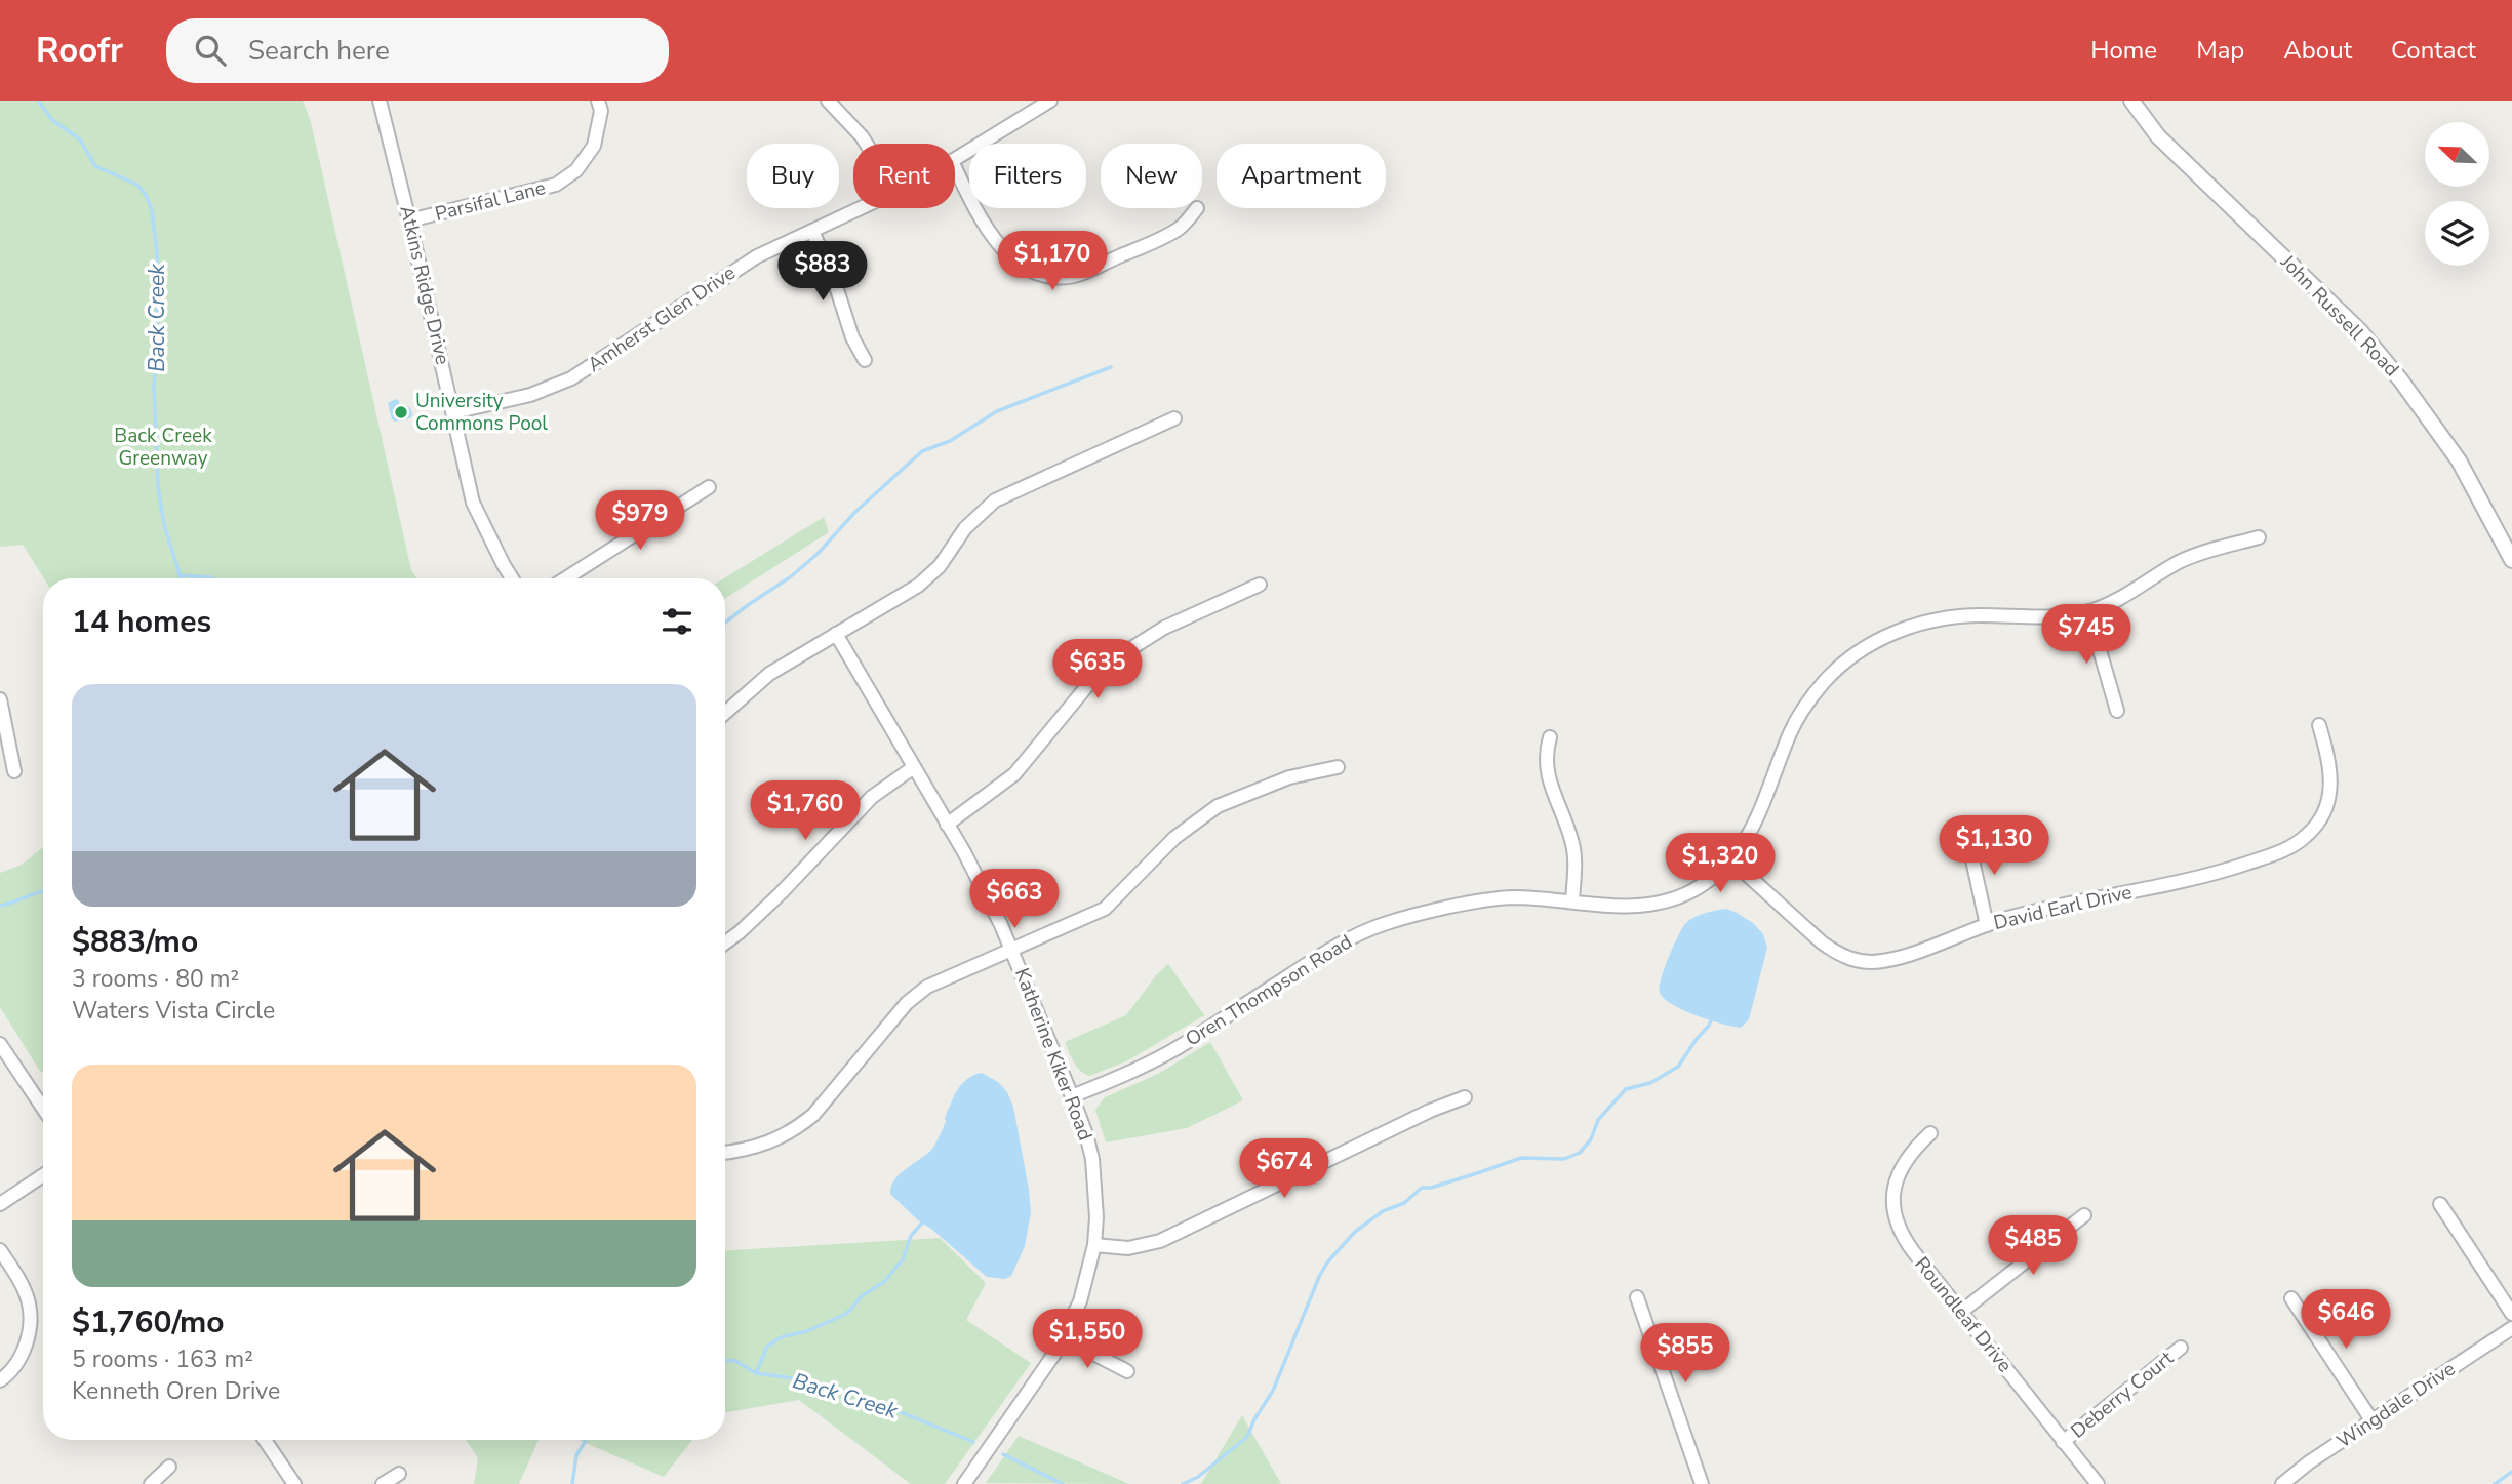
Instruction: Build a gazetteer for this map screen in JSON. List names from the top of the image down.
{
  "streets": {
    "street": [
      "Parsifal Lane",
      "Atkins Ridge Drive",
      "John Russell Road",
      "Amherst Glen Drive",
      "David Earl Drive",
      "Oren Thompson Road",
      "Katherine Kiker Road",
      "Roundleaf Drive",
      "Deberry Court",
      "Wingdale Drive"
    ]
  },
  "crossings": [
    ["Parsifal Lane", "Atkins Ridge Drive"],
    ["Atkins Ridge Drive", "Amherst Glen Drive"],
    ["David Earl Drive", "Oren Thompson Road"],
    ["Oren Thompson Road", "Katherine Kiker Road"],
    ["Roundleaf Drive", "Deberry Court"]
  ],
  "water": ["Back Creek"],
  "parks": ["Back Creek Greenway"],
  "places": ["University Commons Pool"],
  "north": "top left",
  "page": {
    "header": "Roofr",
    "search": "Search here",
    "nav": [
      "Home",
      "Map",
      "About",
      "Contact"
    ],
    "chip": [
      "Buy",
      "Rent",
      "Filters",
      "New",
      "Apartment"
    ],
    "price": [
      "$1,170",
      "$883",
      "$979",
      "$745",
      "$635",
      "$1,760",
      "$1,130",
      "$1,320",
      "$663",
      "$674",
      "$485",
      "$646",
      "$1,550",
      "$855"
    ],
    "heading": "14 homes",
    "list": [
      {
        "name": "$883/mo",
        "note": "3 rooms · 80 m² · Waters Vista Circle"
      },
      {
        "name": "$1,760/mo",
        "note": "5 rooms · 163 m² · Kenneth Oren Drive"
      }
    ]
  }
}
